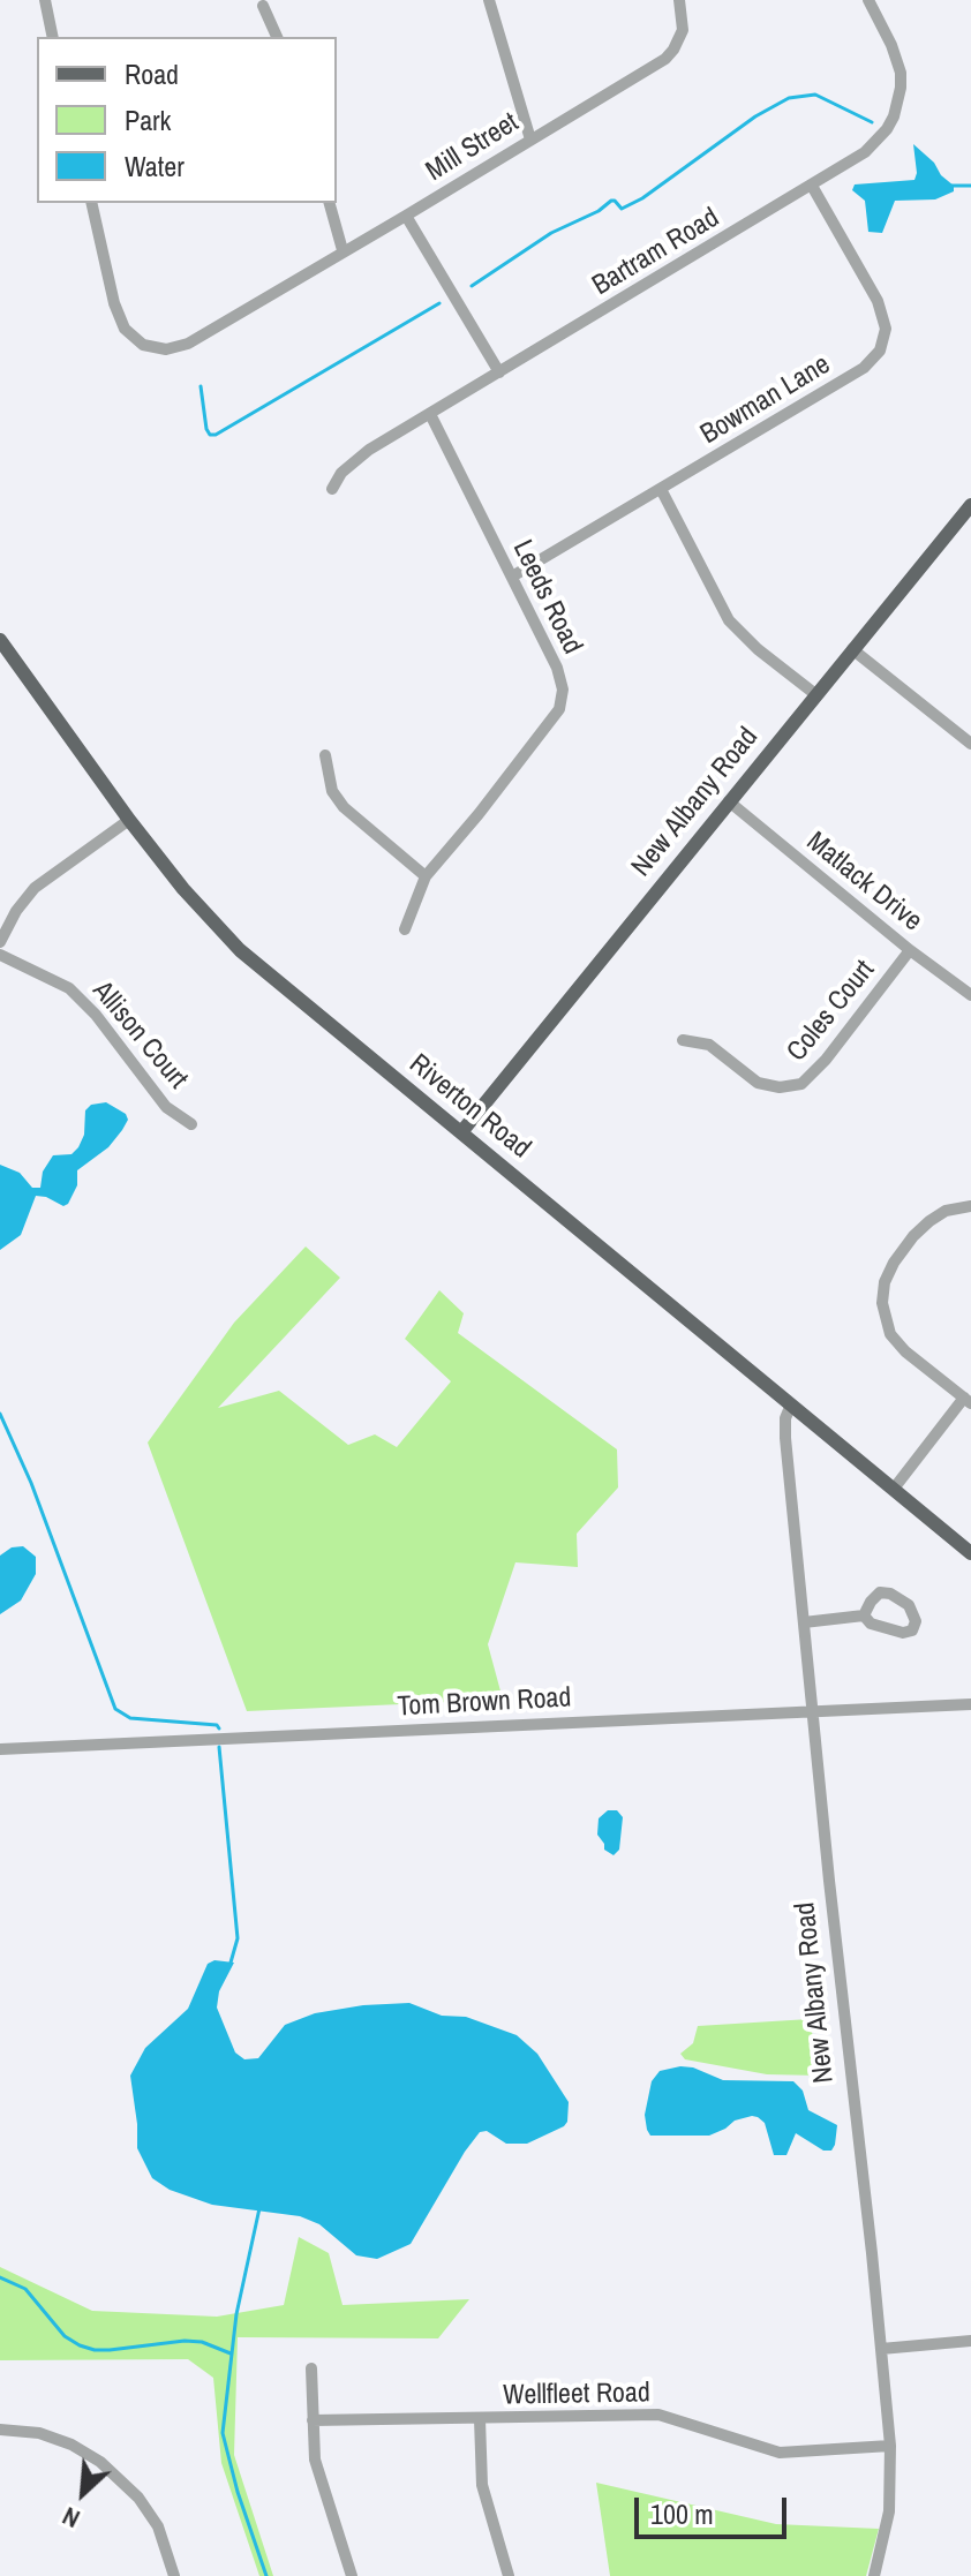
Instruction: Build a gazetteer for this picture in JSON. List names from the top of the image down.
{
  "streets": {
    "main road": ["New Albany Road", "Riverton Road"],
    "street": [
      "Mill Street",
      "Bartram Road",
      "Bowman Lane",
      "Leeds Road",
      "Matlack Drive",
      "Coles Court",
      "Allison Court",
      "Tom Brown Road",
      "Wellfleet Road"
    ]
  },
  "crossings": [
    ["Bartram Road", "Bowman Lane"],
    ["Bartram Road", "Leeds Road"],
    ["Bowman Lane", "Leeds Road"],
    ["New Albany Road", "Matlack Drive"],
    ["New Albany Road", "Riverton Road"],
    ["New Albany Road", "Tom Brown Road"],
    ["New Albany Road", "Wellfleet Road"],
    ["Matlack Drive", "Coles Court"]
  ],
  "legend": ["Road", "Park", "Water"],
  "scale_bar": "100 m",
  "north": "bottom left"
}
